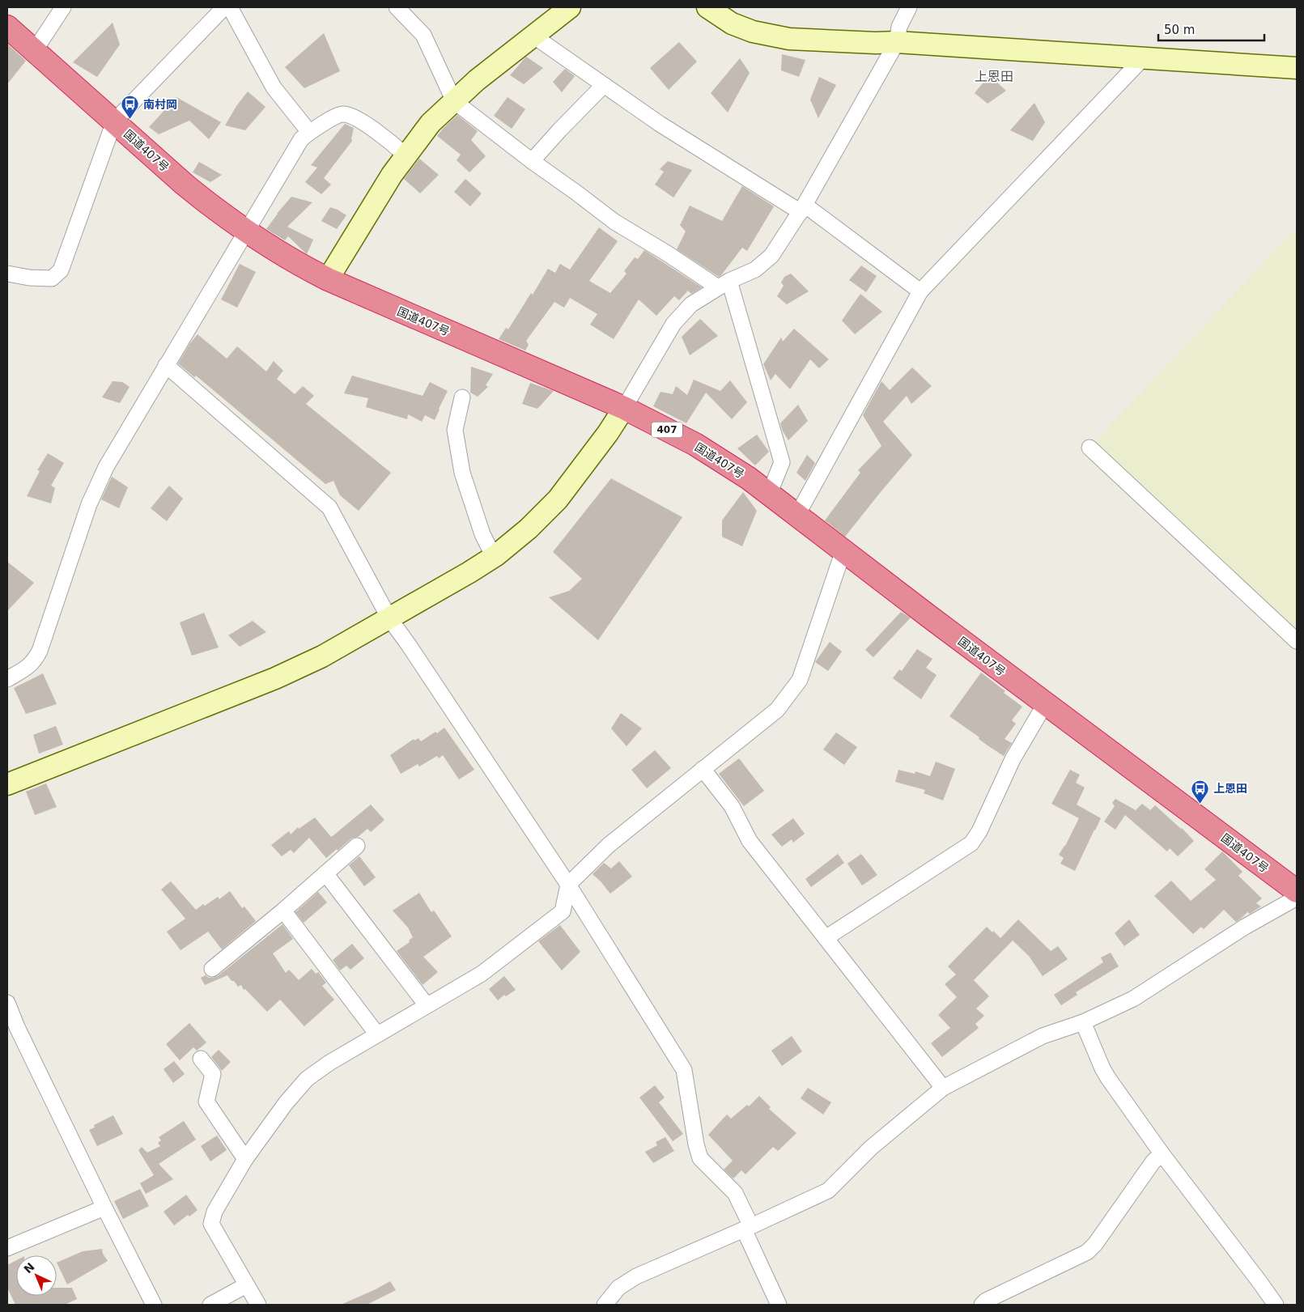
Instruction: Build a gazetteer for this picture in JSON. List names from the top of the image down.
{
  "streets": {
    "highway": ["国道407号", "407"]
  },
  "districts": ["上恩田"],
  "places": {
    "bus stop": ["南村岡", "上恩田"]
  },
  "scale_bar": "50 m",
  "north": "top left"
}
